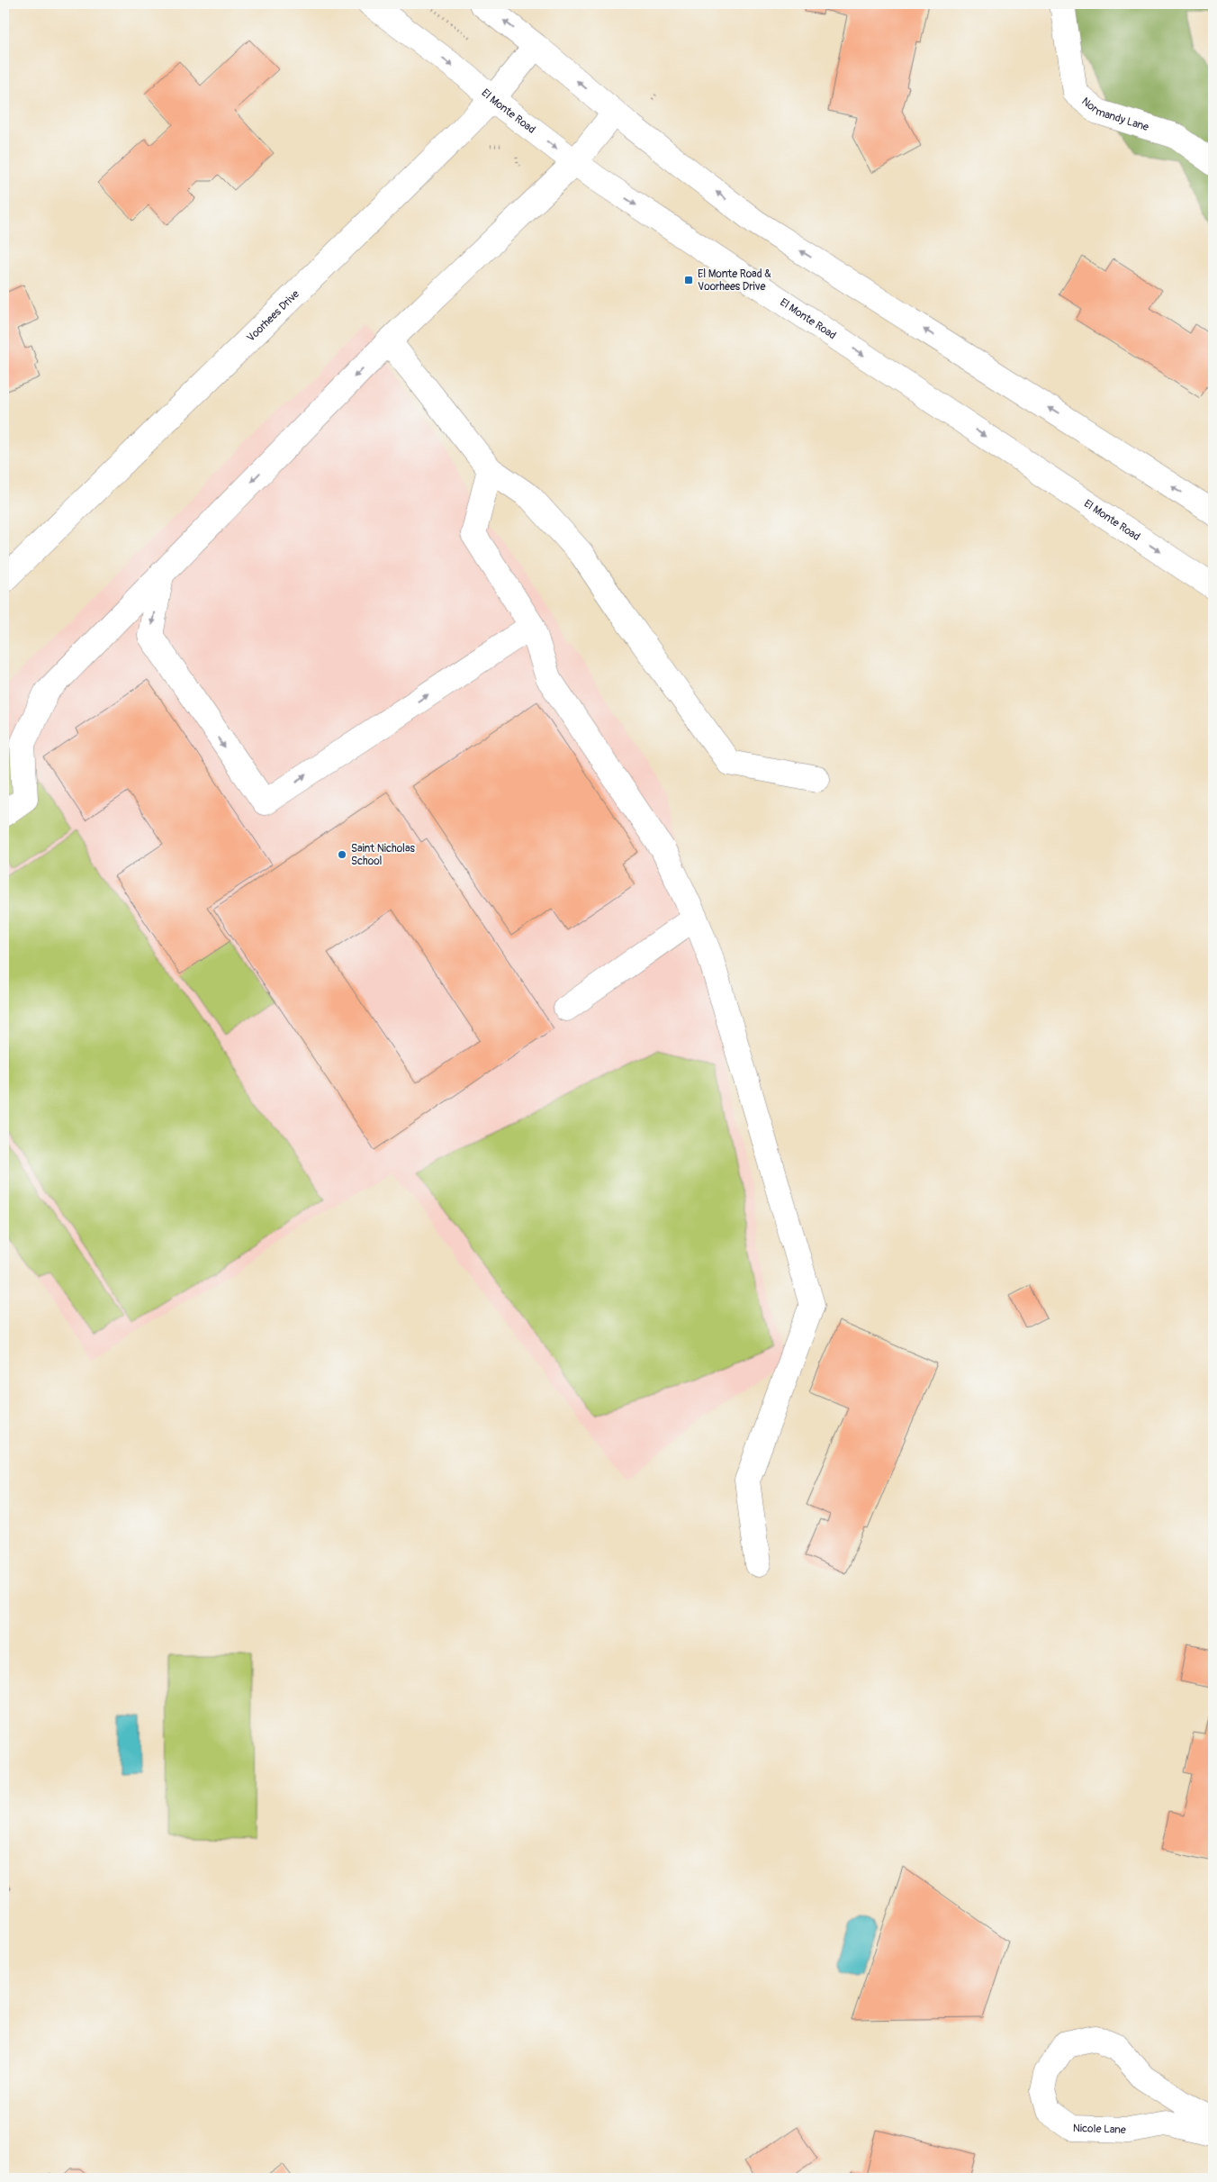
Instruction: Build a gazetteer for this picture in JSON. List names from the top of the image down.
{
  "streets": {
    "main road": [
      "El Monte Road",
      "Normandy Lane",
      "Voorhees Drive",
      "Nicole Lane"
    ]
  },
  "crossings": [
    ["El Monte Road", "Voorhees Drive"]
  ],
  "places": {
    "transit": ["El Monte Road & Voorhees Drive"],
    "other": ["Saint Nicholas School"]
  }
}
